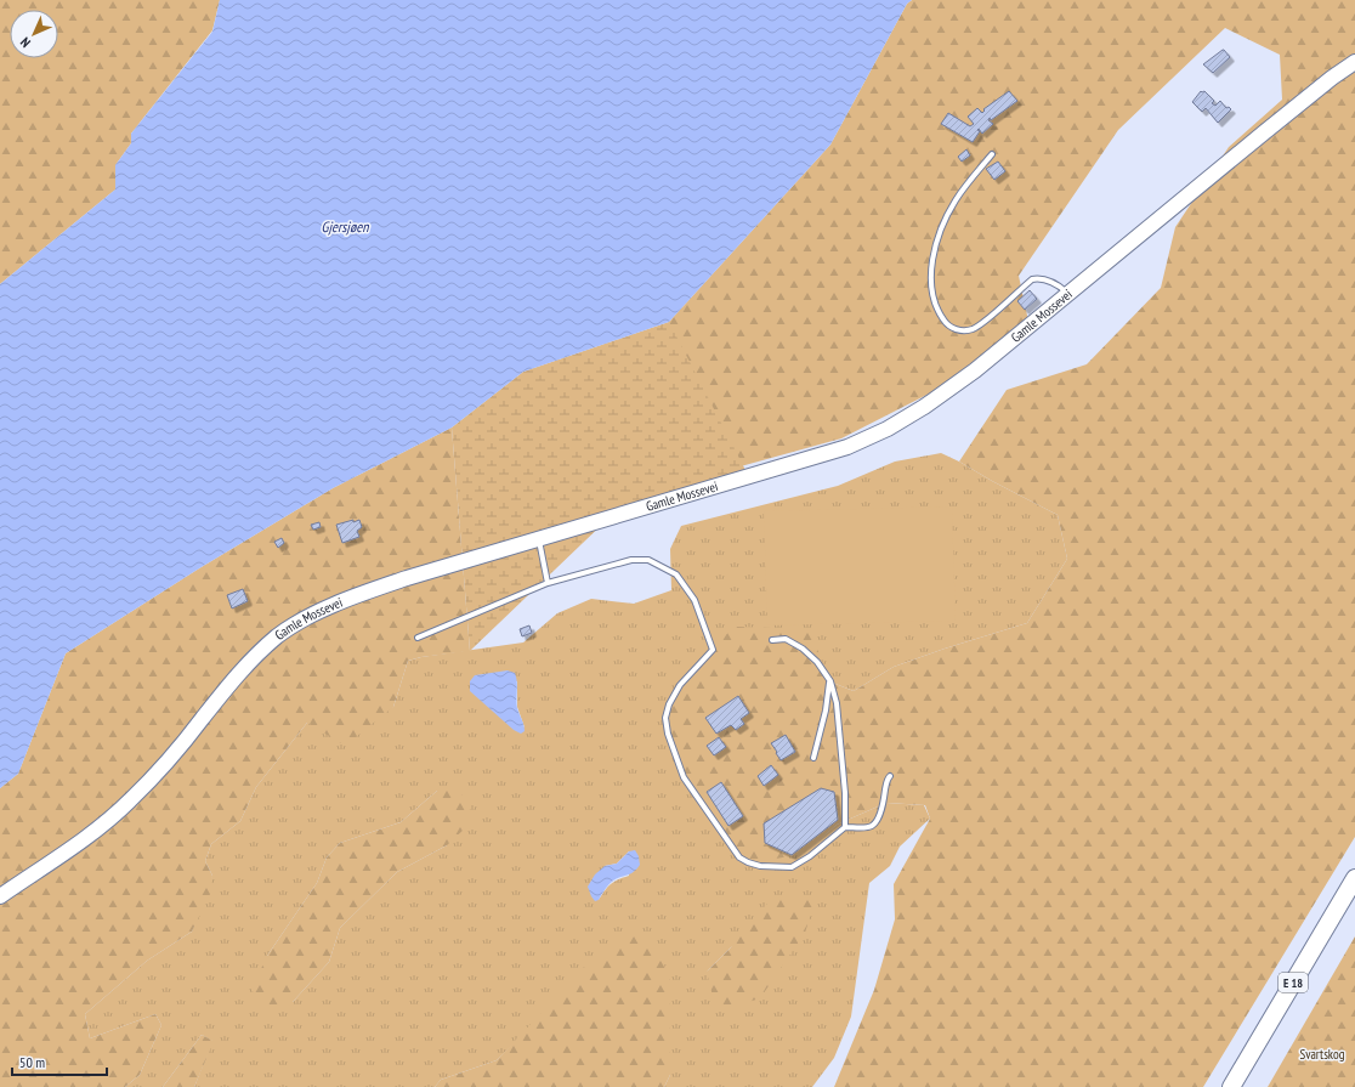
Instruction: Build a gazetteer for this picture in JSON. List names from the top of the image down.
{
  "streets": {
    "highway": ["E 18"],
    "main road": ["Gamle Mossevei"]
  },
  "water": ["Gjersjøen"],
  "parks": ["Svartskog"],
  "scale_bar": "50 m",
  "north": "bottom left"
}
